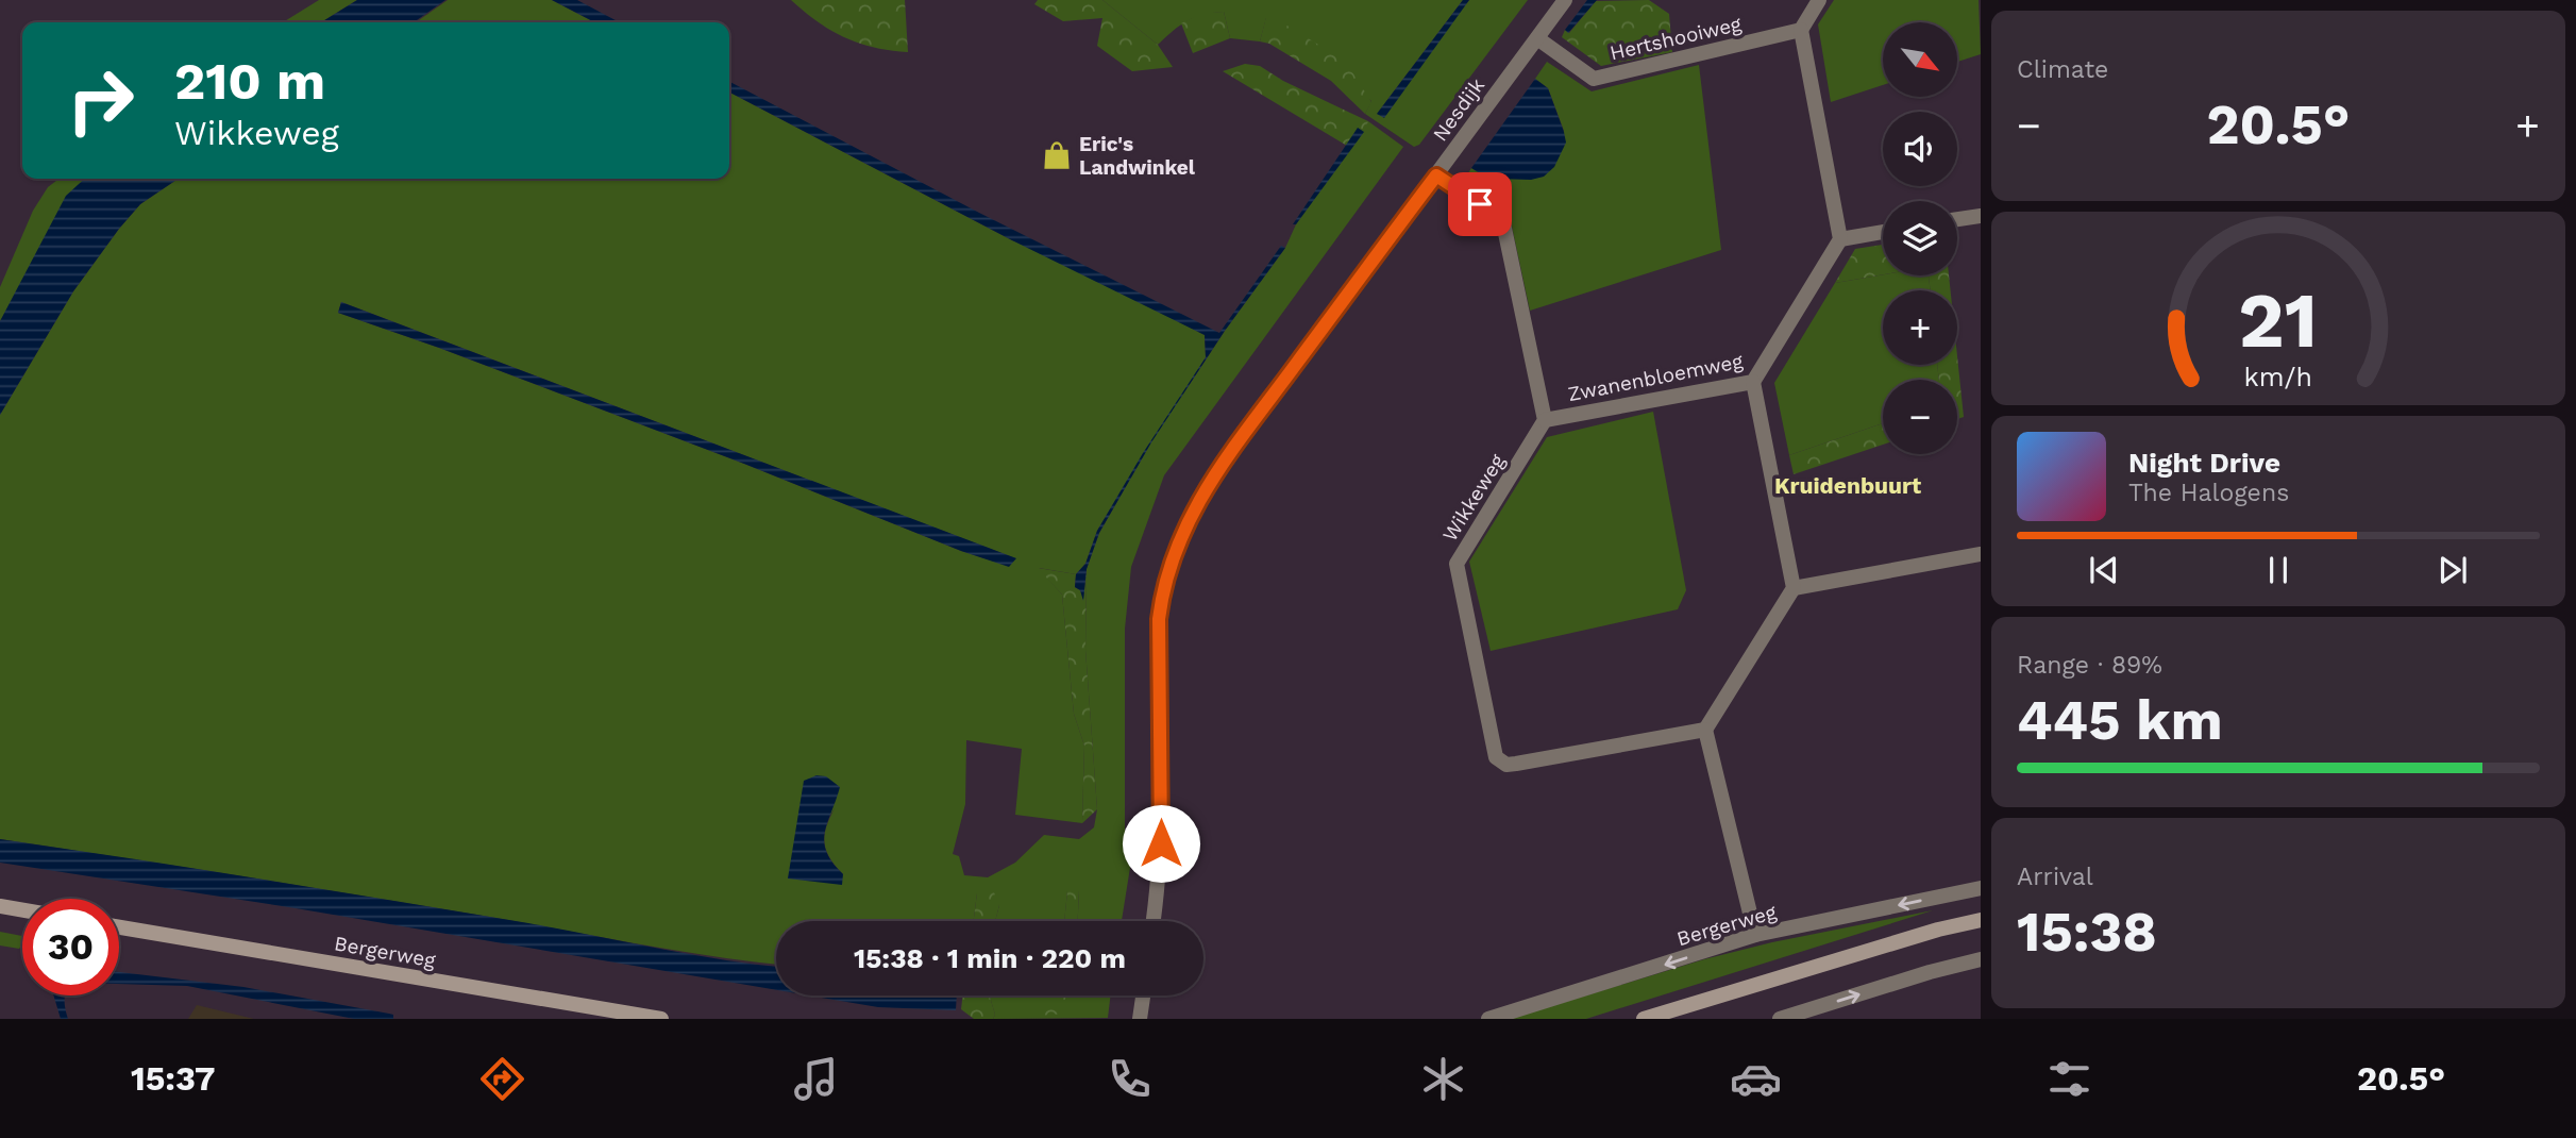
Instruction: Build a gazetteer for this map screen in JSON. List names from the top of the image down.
{
  "streets": {
    "main road": ["Bergerweg"],
    "street": [
      "Hertshooiweg",
      "Nesdijk",
      "Zwanenbloemweg",
      "Wikkeweg"
    ]
  },
  "crossings": [
    ["Hertshooiweg", "Nesdijk"],
    ["Zwanenbloemweg", "Wikkeweg"]
  ],
  "districts": ["Kruidenbuurt"],
  "places": {
    "shop": ["Eric's Landwinkel"]
  },
  "north": "bottom right",
  "page": {
    "tile": [
      "Climate",
      ["Range · 89%", "445 km"],
      ["Arrival", "15:38"]
    ],
    "map_buttons": ["+", "−"],
    "turn": ["210 m", "Wikkeweg"],
    "heat": ["−", "20.5°", "+"],
    "song": ["Night Drive", "The Halogens"],
    "limit": "30",
    "trip": "15:38 · 1 min · 220 m",
    "tabs": ["15:37", "20.5°"],
    "gauge": ["21", "km/h"]
  }
}
